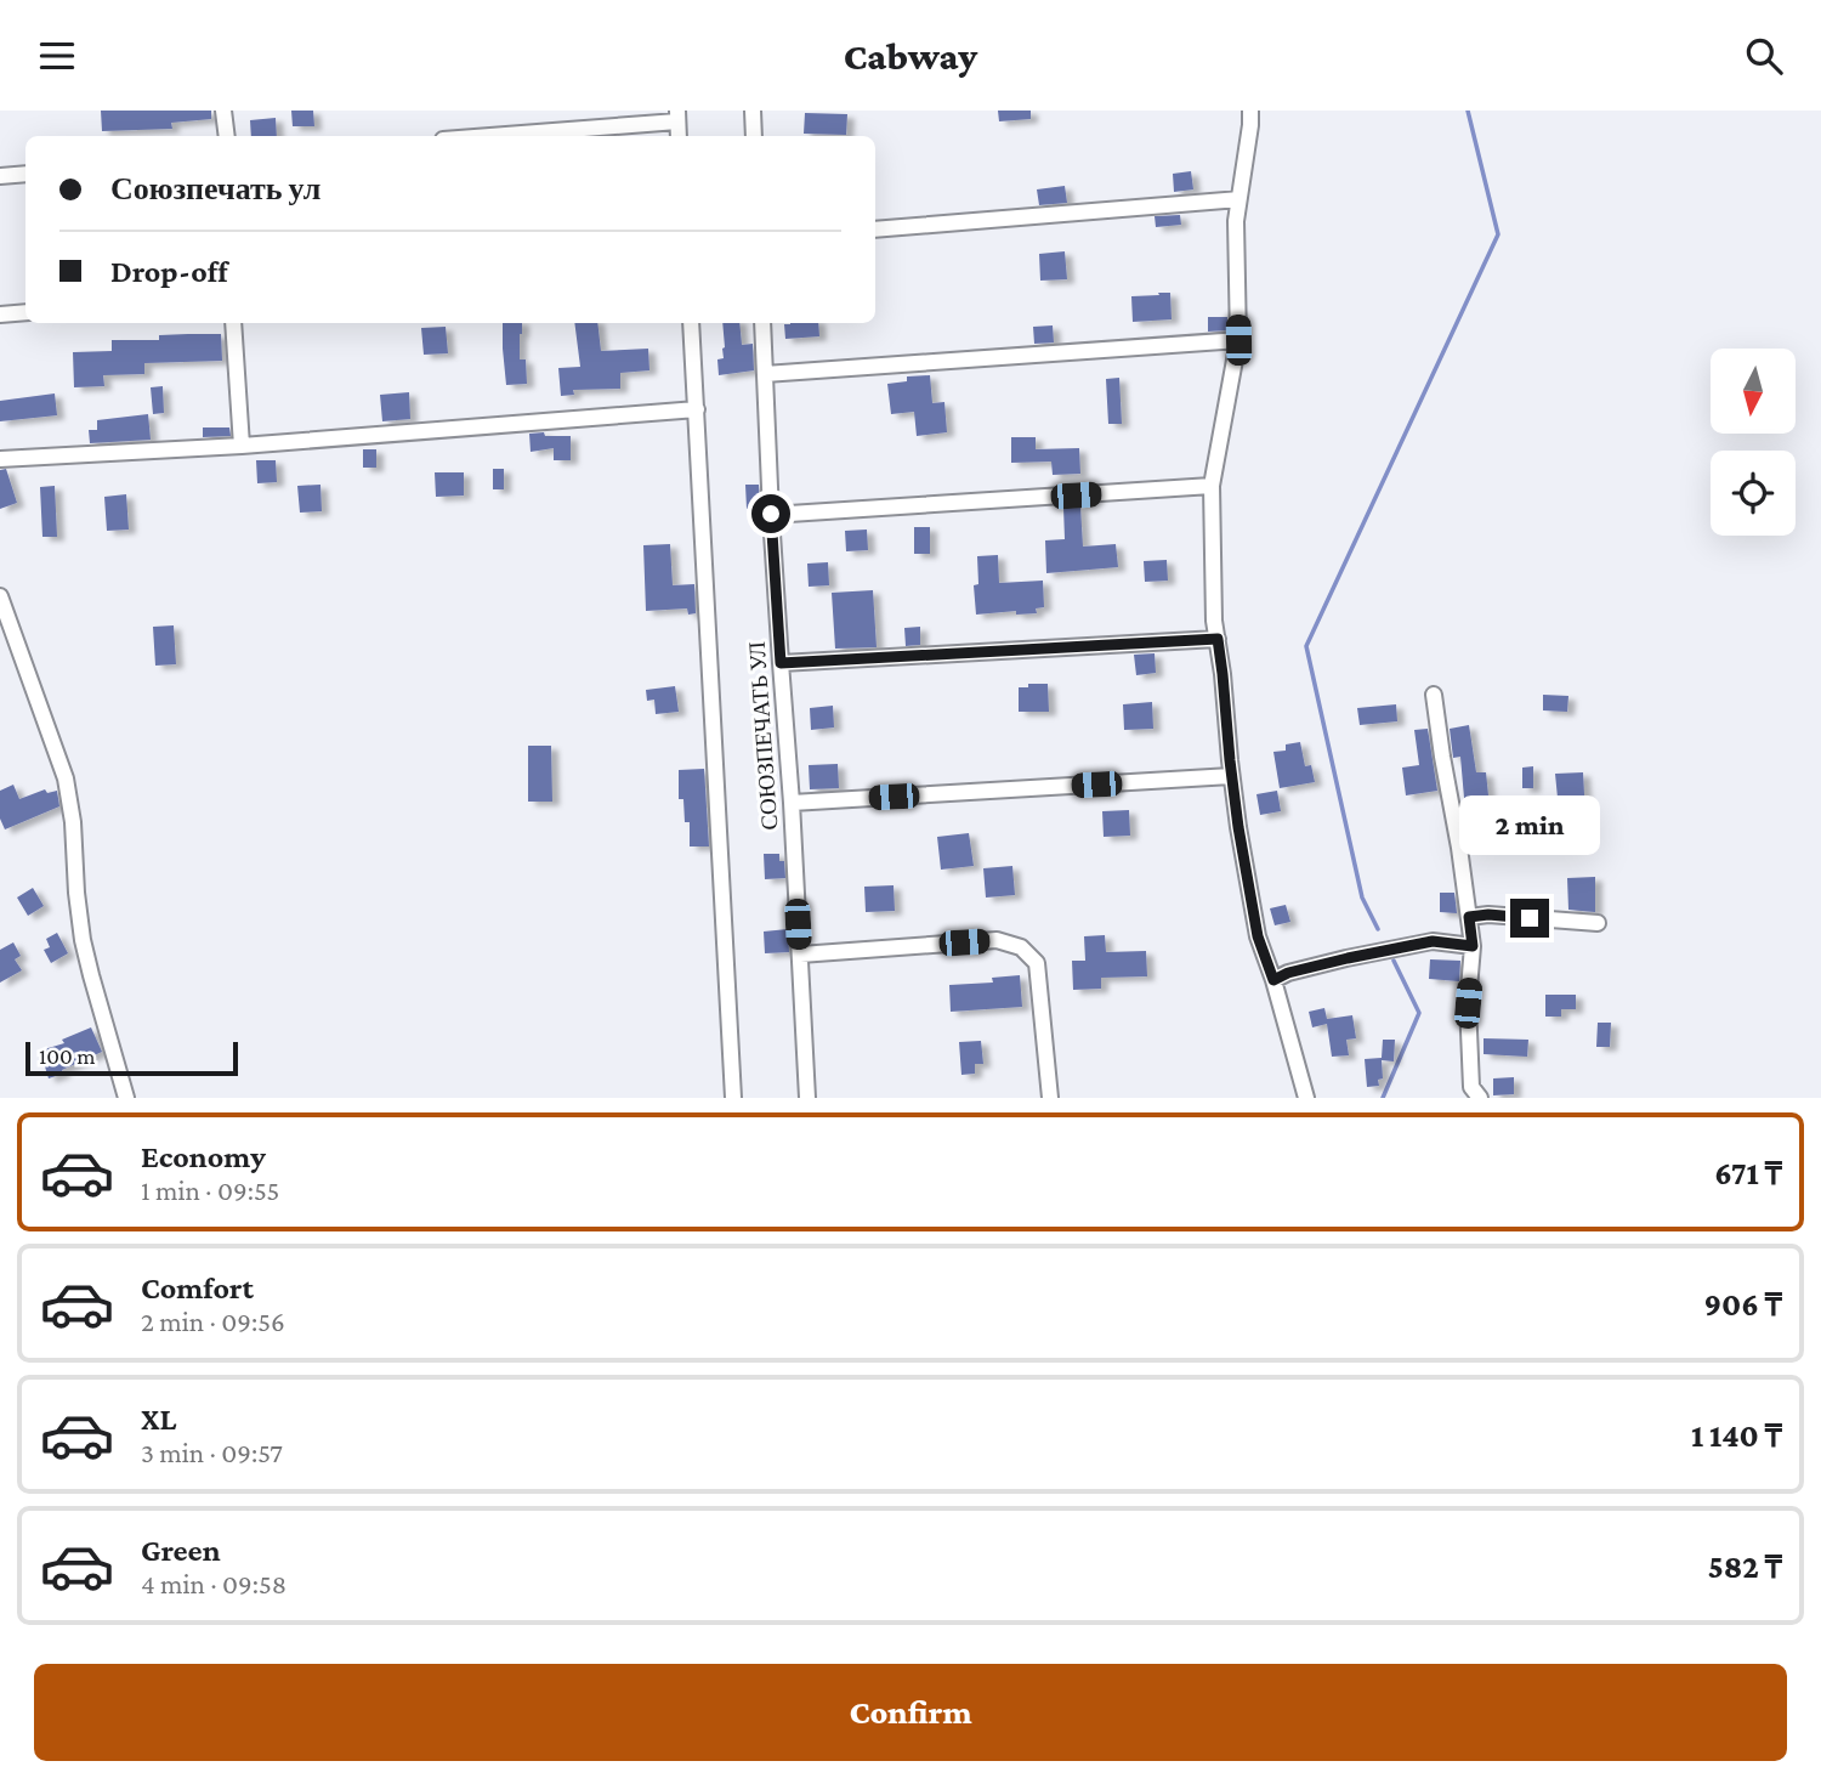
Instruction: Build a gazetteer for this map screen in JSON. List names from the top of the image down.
{
  "streets": {
    "street": ["СОЮЗПЕЧАТЬ УЛ"]
  },
  "scale_bar": "100 m",
  "north": "bottom",
  "page": {
    "header": "Cabway",
    "banner": ["Союзпечать ул", "Drop-off"],
    "bubble": "2 min",
    "scale": "100 m",
    "list": [
      {
        "name": "Economy",
        "note": "1 min · 09:55",
        "value": "671 ₸"
      },
      {
        "name": "Comfort",
        "note": "2 min · 09:56",
        "value": "906 ₸"
      },
      {
        "name": "XL",
        "note": "3 min · 09:57",
        "value": "1 140 ₸"
      },
      {
        "name": "Green",
        "note": "4 min · 09:58",
        "value": "582 ₸"
      }
    ],
    "buttons": "Confirm"
  }
}
